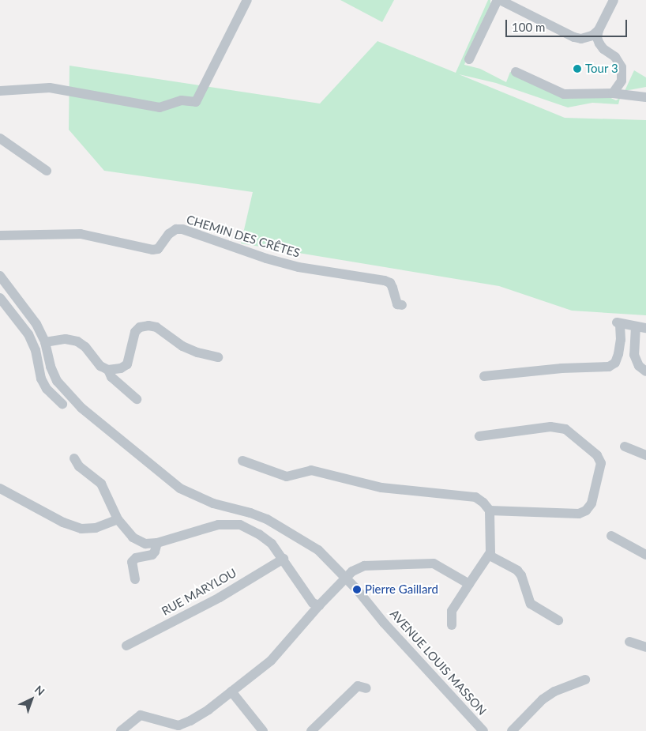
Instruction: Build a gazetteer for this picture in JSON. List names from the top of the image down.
{
  "streets": {
    "street": ["CHEMIN DES CRÊTES", "RUE MARYLOU", "AVENUE LOUIS MASSON"]
  },
  "places": ["Tour 3", "Pierre Gaillard"],
  "scale_bar": "100 m",
  "north": "top right"
}
